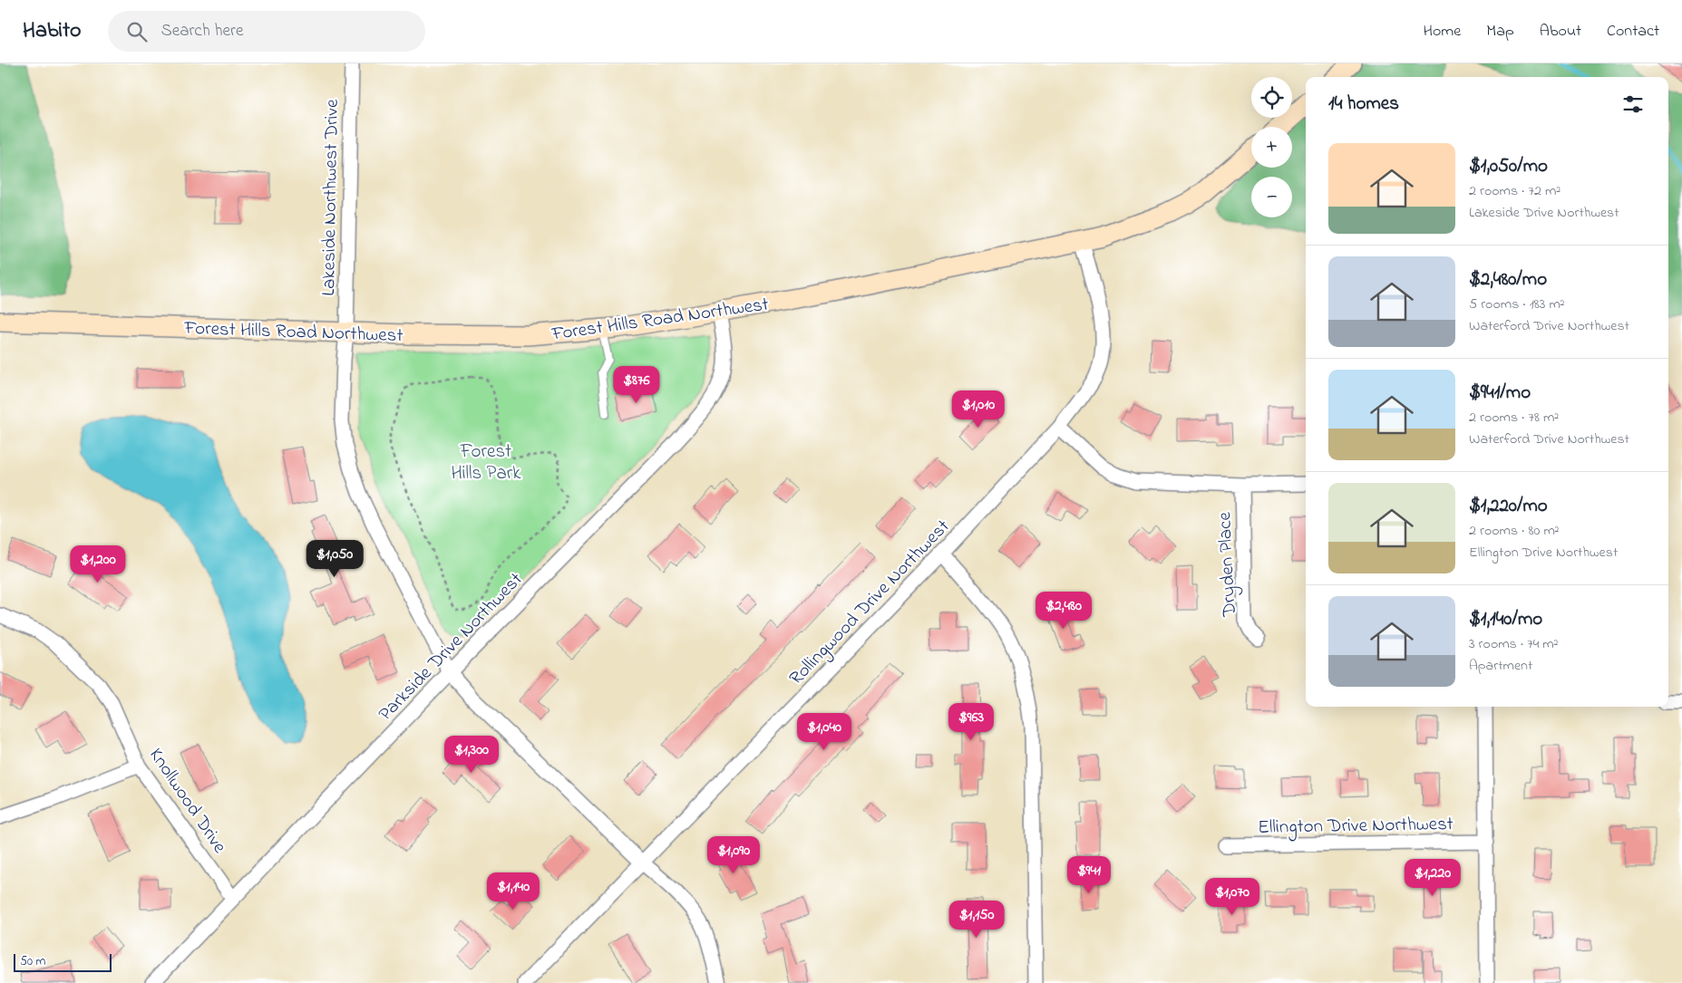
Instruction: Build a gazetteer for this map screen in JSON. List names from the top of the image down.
{
  "streets": {
    "main road": ["Forest Hills Road Northwest"],
    "street": [
      "Lakeside Northwest Drive",
      "Dryden Place",
      "Rollingwood Drive Northwest",
      "Parkside Drive Northwest",
      "Knollwood Drive",
      "Ellington Drive Northwest"
    ]
  },
  "crossings": [
    ["Lakeside Northwest Drive", "Forest Hills Road Northwest"],
    ["Lakeside Northwest Drive", "Rollingwood Drive Northwest"],
    ["Lakeside Northwest Drive", "Parkside Drive Northwest"],
    ["Forest Hills Road Northwest", "Rollingwood Drive Northwest"],
    ["Forest Hills Road Northwest", "Parkside Drive Northwest"],
    ["Parkside Drive Northwest", "Knollwood Drive"]
  ],
  "parks": ["Forest Hills Park"],
  "scale_bar": "50 m",
  "page": {
    "header": "Habito",
    "search": "Search here",
    "nav": [
      "Home",
      "Map",
      "About",
      "Contact"
    ],
    "map_buttons": ["+", "−"],
    "heading": "14 homes",
    "list": [
      {
        "name": "$1,050/mo",
        "note": "2 rooms · 72 m² · Lakeside Drive Northwest"
      },
      {
        "name": "$2,480/mo",
        "note": "5 rooms · 183 m² · Waterford Drive Northwest"
      },
      {
        "name": "$941/mo",
        "note": "2 rooms · 78 m² · Waterford Drive Northwest"
      },
      {
        "name": "$1,220/mo",
        "note": "2 rooms · 80 m² · Ellington Drive Northwest"
      },
      {
        "name": "$1,140/mo",
        "note": "3 rooms · 74 m² · Apartment"
      }
    ],
    "price": [
      "$876",
      "$1,010",
      "$1,050",
      "$1,200",
      "$2,480",
      "$963",
      "$1,040",
      "$1,300",
      "$1,090",
      "$941",
      "$1,220",
      "$1,140",
      "$1,070",
      "$1,150"
    ],
    "scale": "50 m"
  }
}
